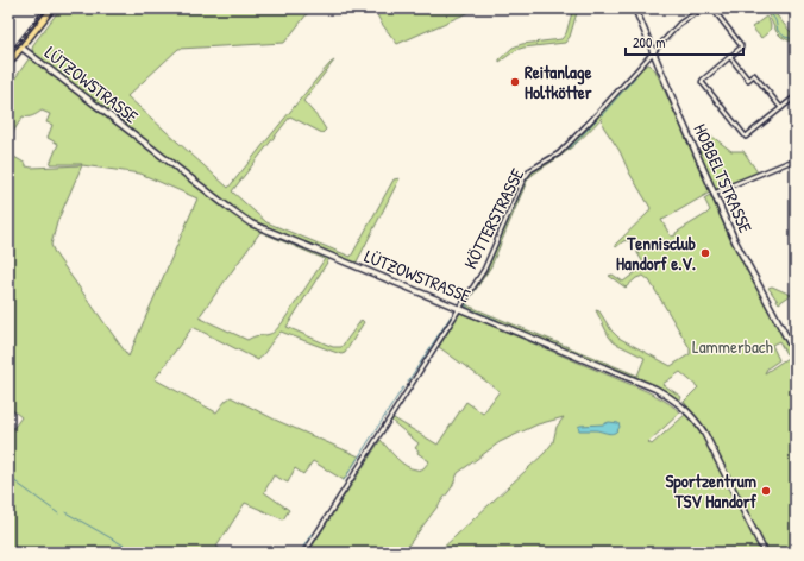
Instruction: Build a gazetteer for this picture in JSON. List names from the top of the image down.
{
  "streets": {
    "street": ["LÜTZOWSTRASSE", "HOBBELTSTRASSE", "KÖTTERSTRASSE"]
  },
  "crossings": [
    ["LÜTZOWSTRASSE", "KÖTTERSTRASSE"],
    ["HOBBELTSTRASSE", "KÖTTERSTRASSE"]
  ],
  "parks": ["Lammerbach"],
  "places": ["Reitanlage Holtkötter", "Tennisclub Handorf e.V.", "Sportzentrum TSV Handorf"],
  "scale_bar": "200 m"
}
